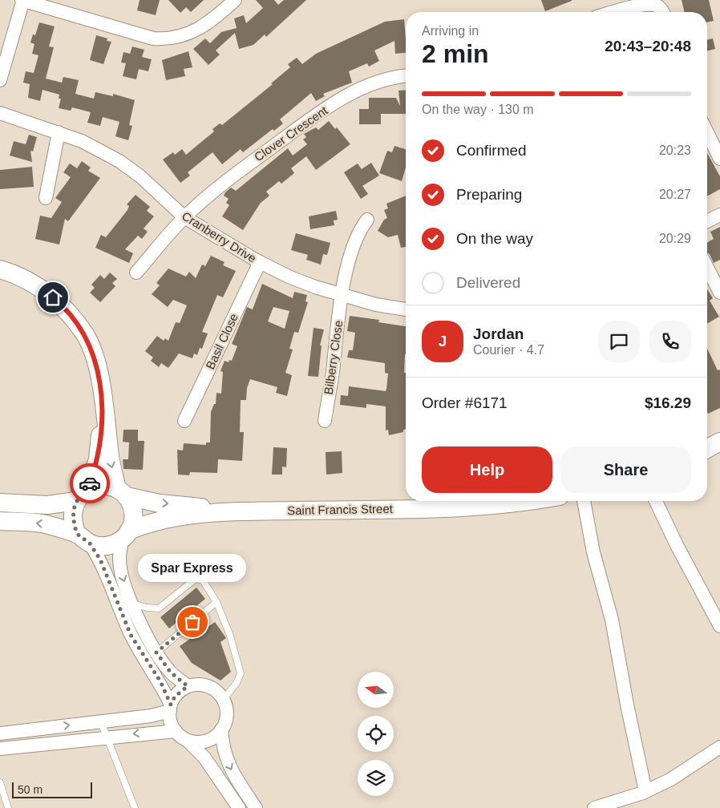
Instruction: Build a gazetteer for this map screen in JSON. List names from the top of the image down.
{
  "streets": {
    "street": [
      "Clover Crescent",
      "Cranberry Drive",
      "Basil Close",
      "Bilberry Close",
      "Saint Francis Street"
    ]
  },
  "crossings": [
    ["Clover Crescent", "Cranberry Drive"],
    ["Cranberry Drive", "Basil Close"],
    ["Cranberry Drive", "Bilberry Close"]
  ],
  "places": ["Spar Express"],
  "scale_bar": "50 m",
  "north": "left",
  "page": {
    "heading": ["2 min", "Arriving in", "20:43–20:48"],
    "panel": [
      "Jordan",
      "Courier · 4.7",
      "Order #6171",
      "$16.29"
    ],
    "bar": "On the way · 130 m",
    "list": [
      ["Confirmed", "20:23"],
      ["Preparing", "20:27"],
      ["On the way", "20:29"],
      "Delivered"
    ],
    "round": "J",
    "buttons": ["Help", "Share"],
    "bubble": "Spar Express",
    "scale": "50 m"
  }
}
